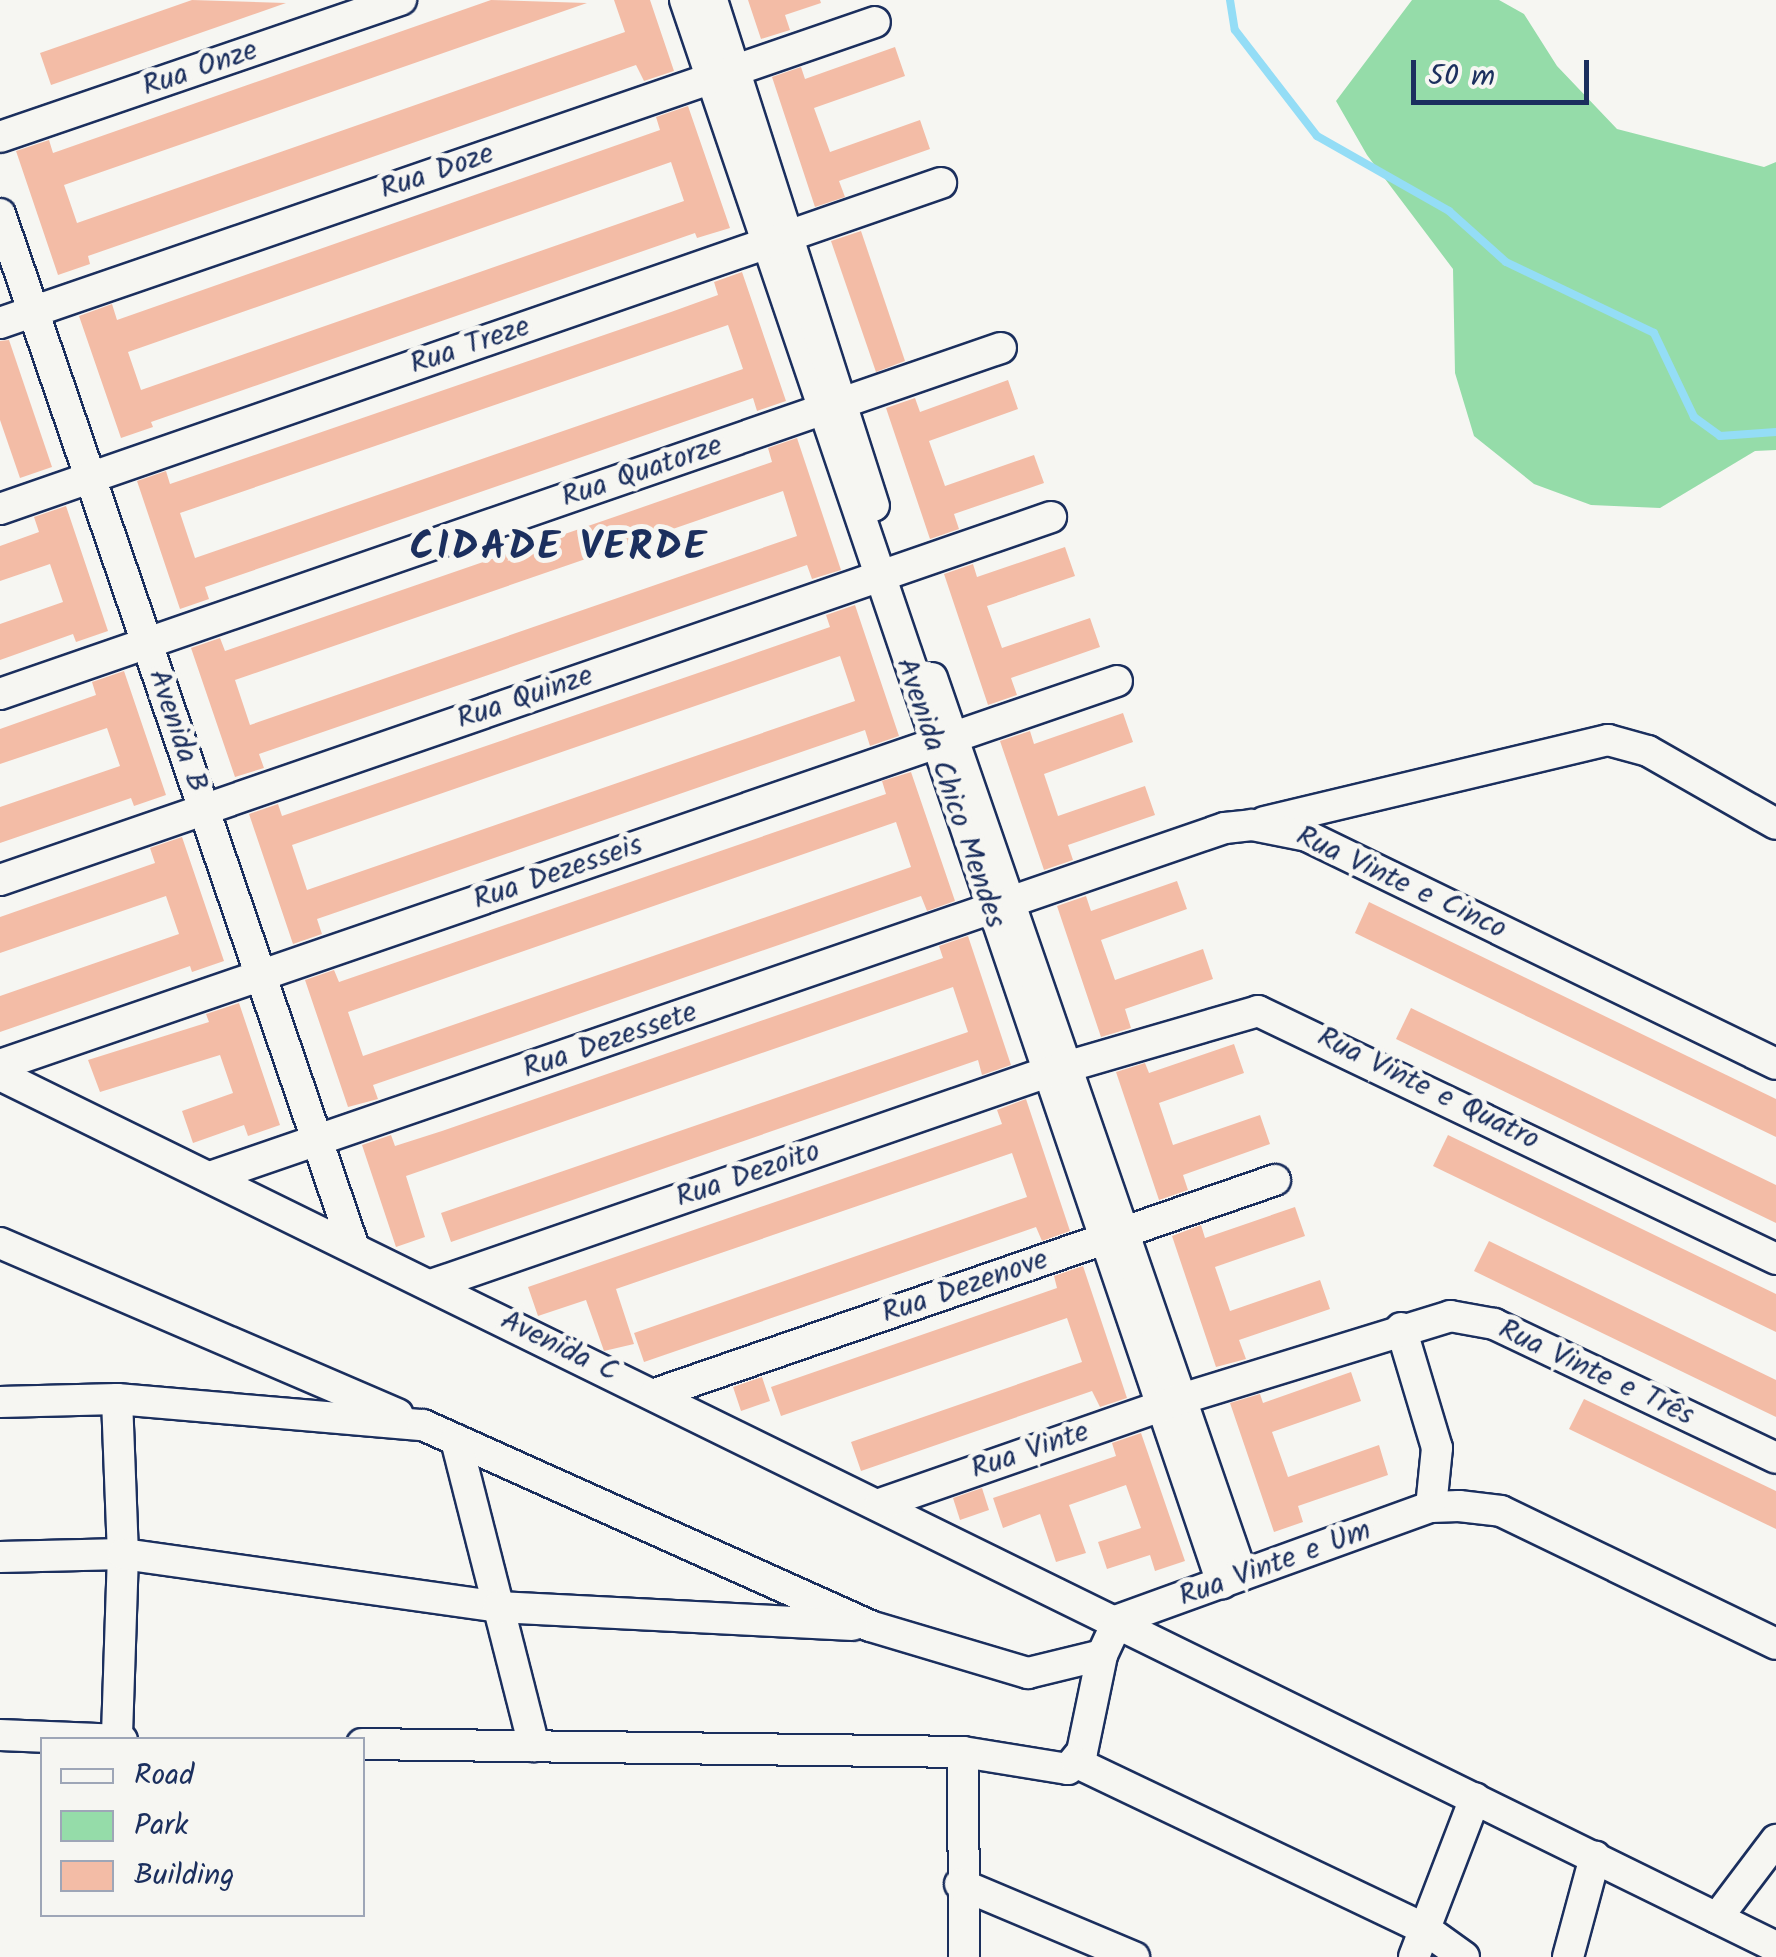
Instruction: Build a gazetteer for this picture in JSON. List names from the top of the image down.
{
  "streets": {
    "street": [
      "Rua Onze",
      "Rua Doze",
      "Rua Treze",
      "Rua Quatorze",
      "Rua Quinze",
      "Avenida B",
      "Avenida Chico Mendes",
      "Rua Dezesseis",
      "Rua Vinte e Cinco",
      "Rua Dezessete",
      "Rua Vinte e Quatro",
      "Rua Dezoito",
      "Rua Dezenove",
      "Avenida C",
      "Rua Vinte e Três",
      "Rua Vinte",
      "Rua Vinte e Um"
    ]
  },
  "crossings": [
    ["Rua Doze", "Avenida B"],
    ["Rua Doze", "Avenida Chico Mendes"],
    ["Rua Treze", "Avenida B"],
    ["Rua Treze", "Avenida Chico Mendes"],
    ["Rua Quatorze", "Avenida B"],
    ["Rua Quatorze", "Avenida Chico Mendes"],
    ["Rua Quinze", "Avenida B"],
    ["Rua Quinze", "Avenida Chico Mendes"],
    ["Avenida B", "Rua Dezesseis"],
    ["Avenida B", "Rua Dezessete"],
    ["Avenida B", "Avenida C"],
    ["Avenida Chico Mendes", "Rua Dezesseis"],
    ["Avenida Chico Mendes", "Rua Vinte e Cinco"],
    ["Avenida Chico Mendes", "Rua Dezessete"],
    ["Avenida Chico Mendes", "Rua Vinte e Quatro"],
    ["Avenida Chico Mendes", "Rua Dezoito"],
    ["Avenida Chico Mendes", "Rua Dezenove"],
    ["Avenida Chico Mendes", "Rua Vinte e Três"],
    ["Avenida Chico Mendes", "Rua Vinte"],
    ["Avenida Chico Mendes", "Rua Vinte e Um"],
    ["Rua Vinte e Cinco", "Rua Dezessete"],
    ["Rua Dezessete", "Avenida C"],
    ["Rua Vinte e Quatro", "Rua Dezoito"],
    ["Rua Dezoito", "Avenida C"],
    ["Rua Dezenove", "Avenida C"],
    ["Avenida C", "Rua Vinte"],
    ["Avenida C", "Rua Vinte e Um"],
    ["Rua Vinte e Três", "Rua Vinte"]
  ],
  "districts": ["CIDADE VERDE"],
  "legend": ["Road", "Park", "Building"],
  "scale_bar": "50 m"
}
